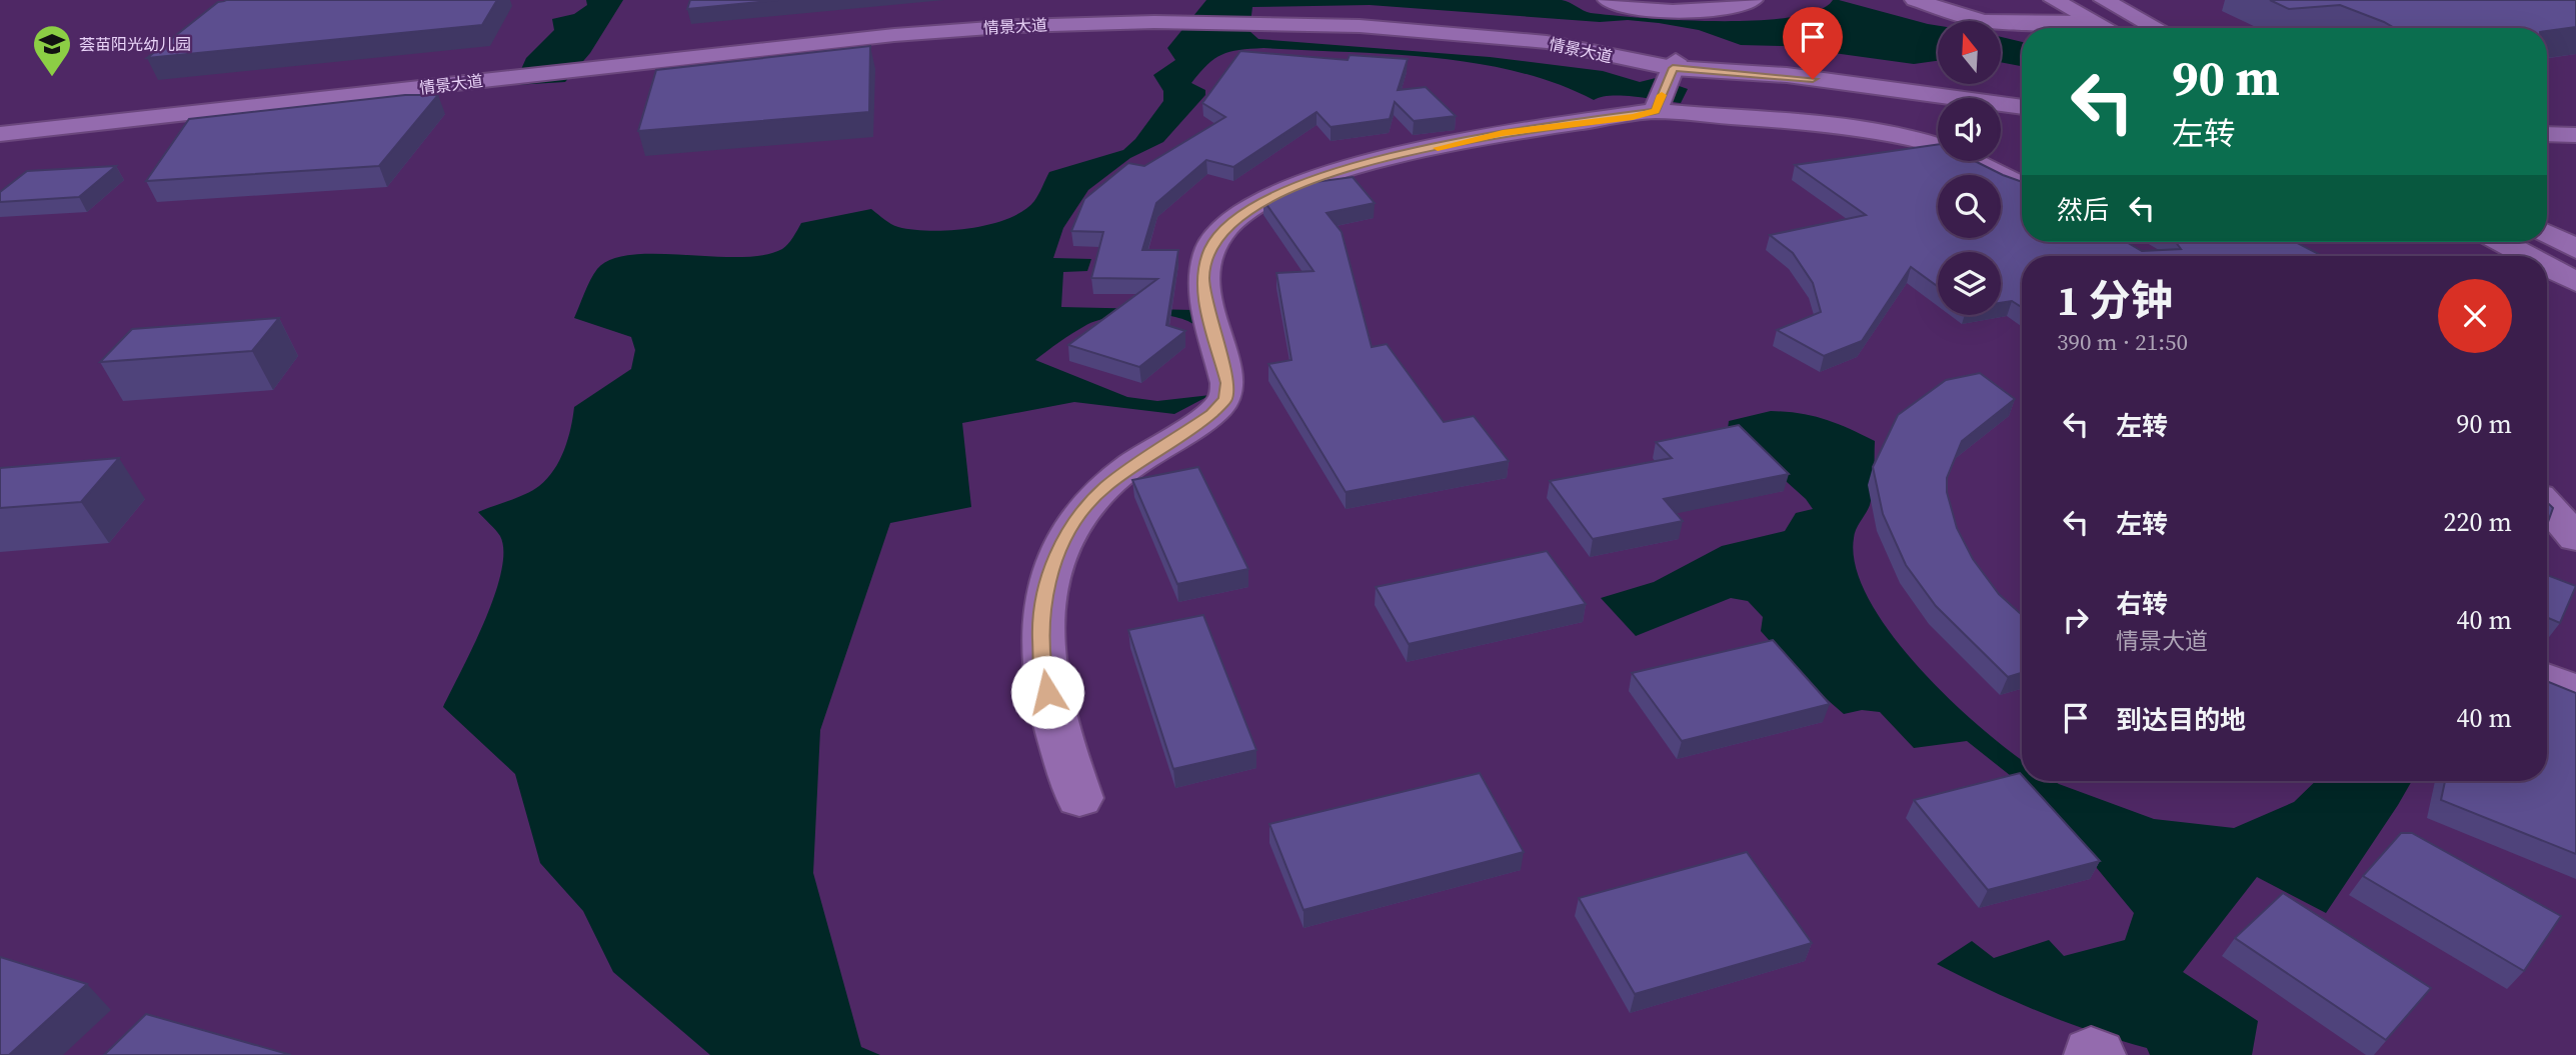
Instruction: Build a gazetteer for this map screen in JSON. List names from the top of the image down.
{
  "streets": {
    "street": ["情景大道"]
  },
  "places": {
    "school or university": ["荟苗阳光幼儿园"]
  },
  "north": "top",
  "page": {
    "turn": ["90 m", "左转"],
    "then": "然后",
    "heading": ["1 分钟", "390 m · 21:50"],
    "list": [
      {
        "name": "左转",
        "value": "90 m"
      },
      {
        "name": "左转",
        "value": "220 m"
      },
      {
        "name": "右转",
        "note": "情景大道",
        "value": "40 m"
      },
      {
        "name": "到达目的地",
        "value": "40 m"
      }
    ]
  }
}
